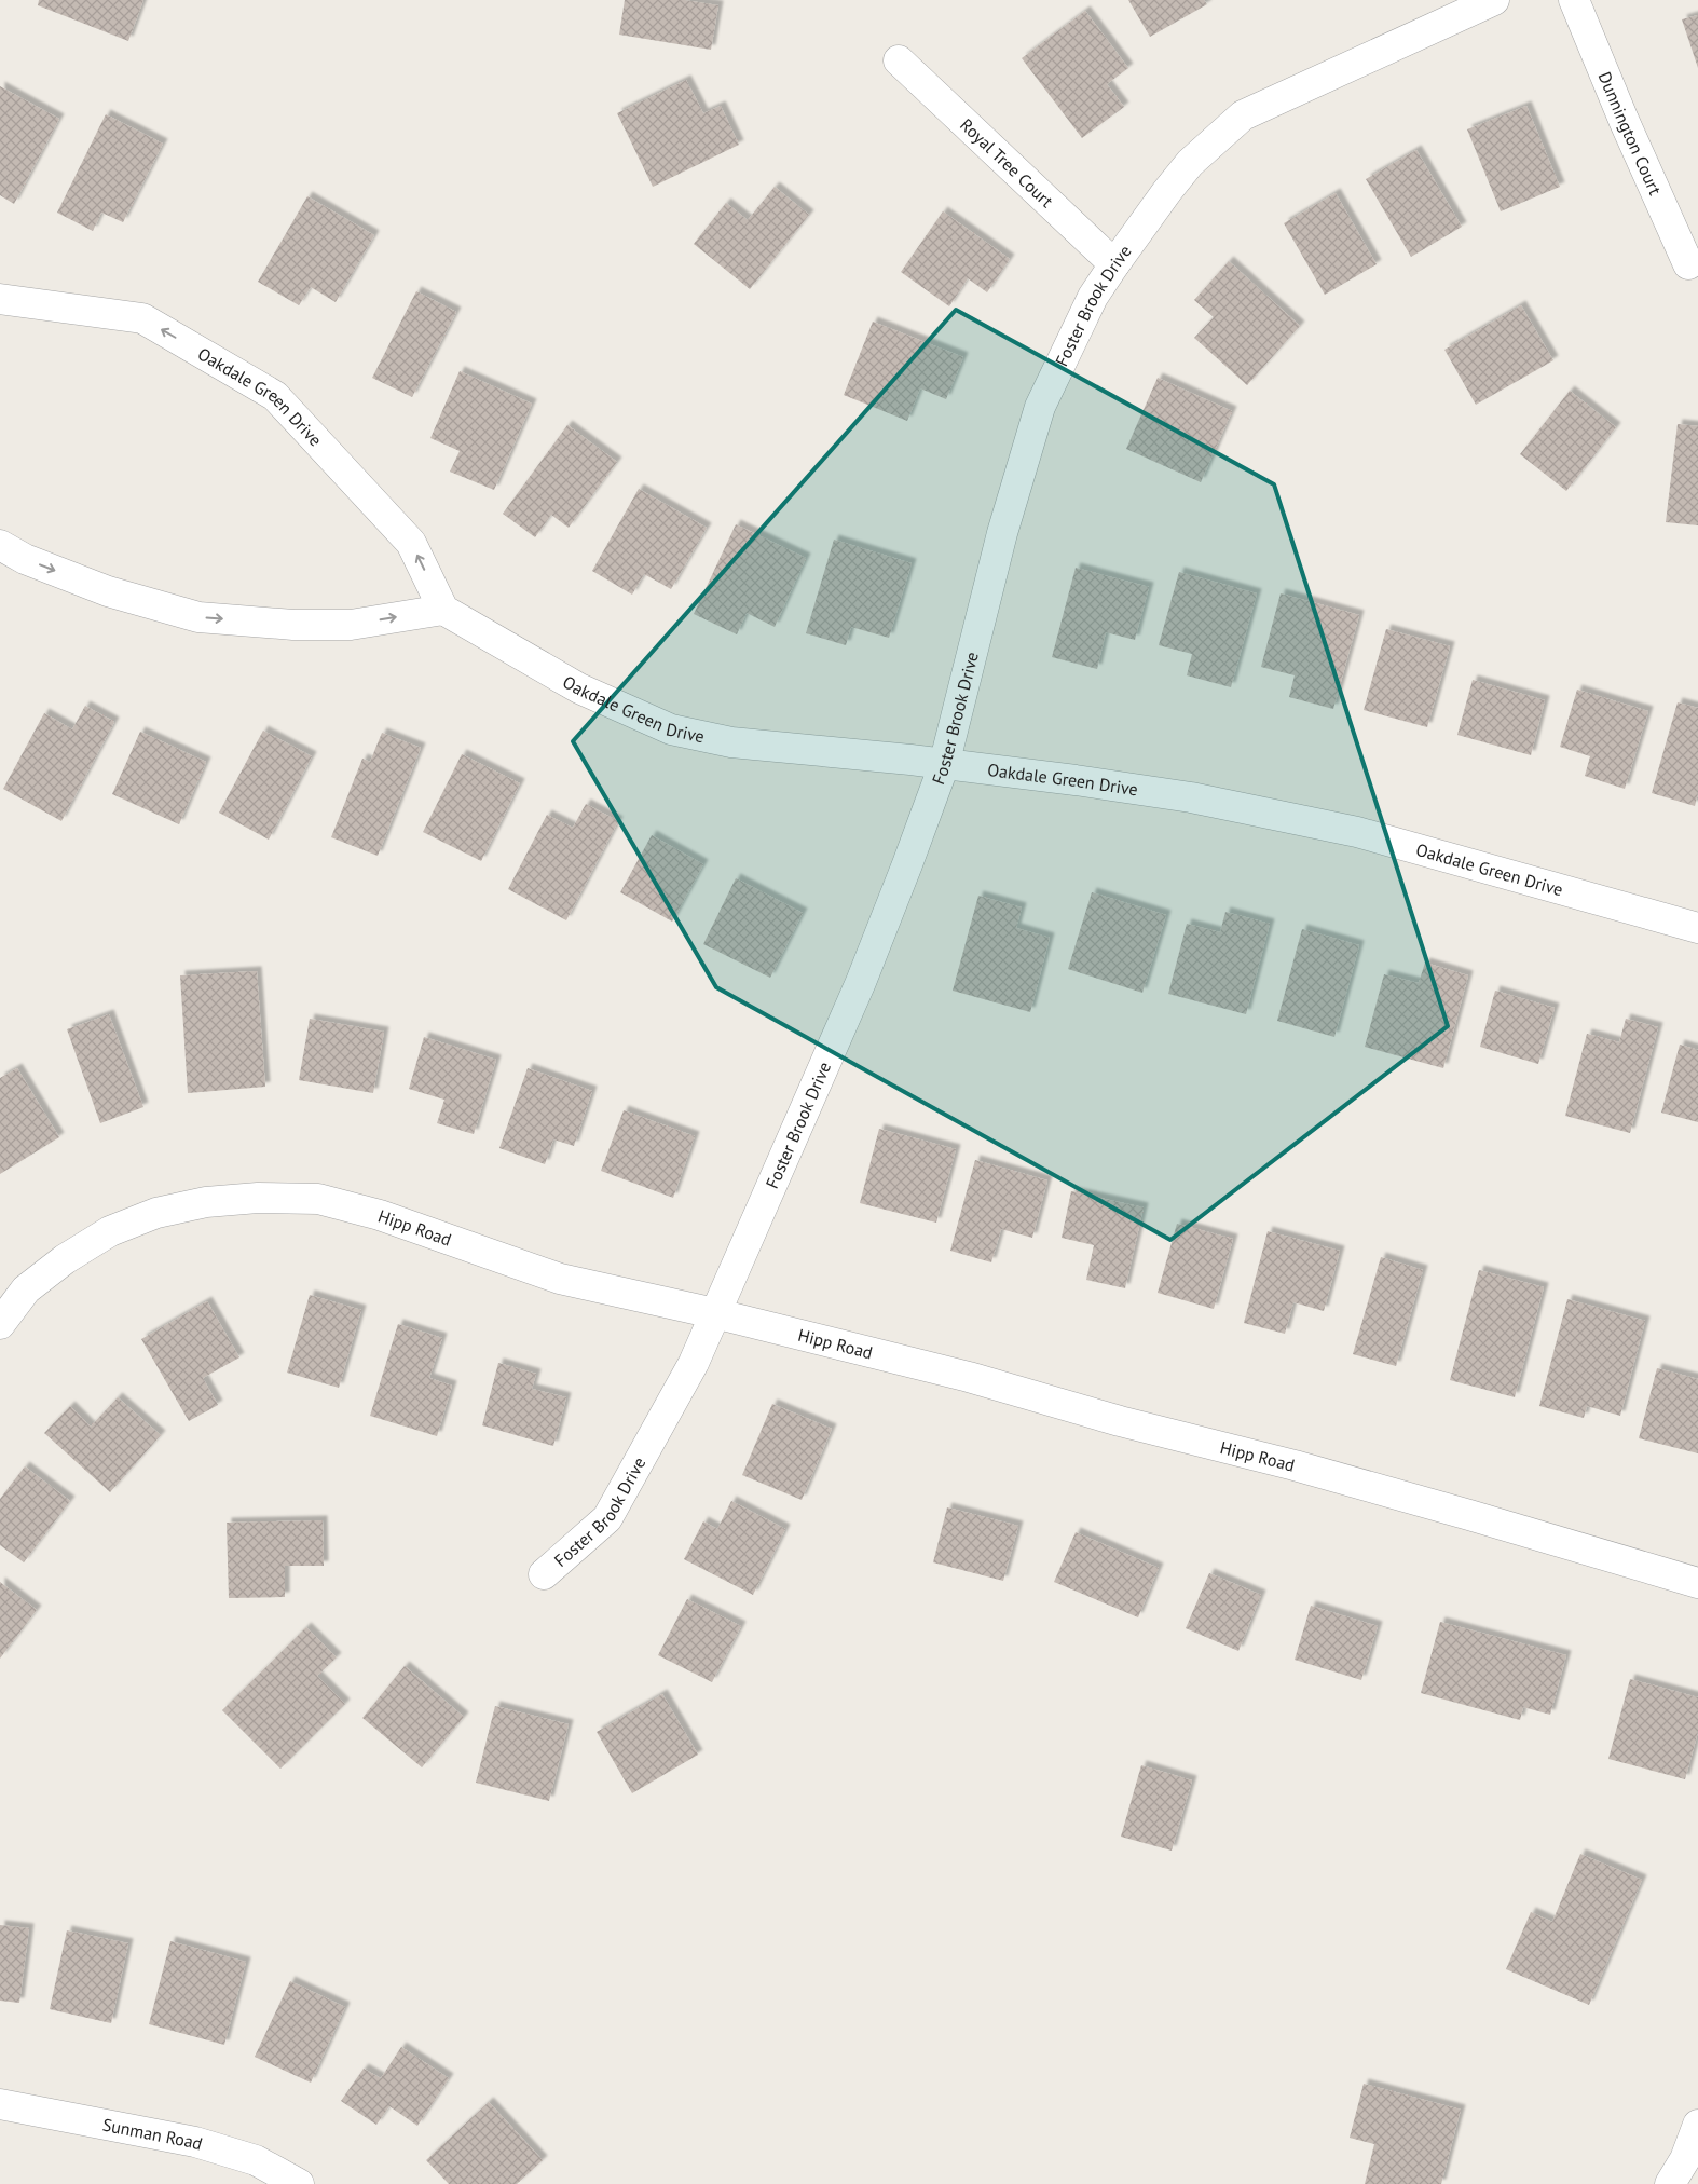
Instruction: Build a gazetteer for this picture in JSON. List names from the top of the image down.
{
  "streets": {
    "street": [
      "Dunnington Court",
      "Royal Tree Court",
      "Foster Brook Drive",
      "Oakdale Green Drive",
      "Hipp Road",
      "Sunman Road"
    ]
  },
  "crossings": [
    ["Royal Tree Court", "Foster Brook Drive"],
    ["Foster Brook Drive", "Oakdale Green Drive"],
    ["Foster Brook Drive", "Hipp Road"]
  ]
}
